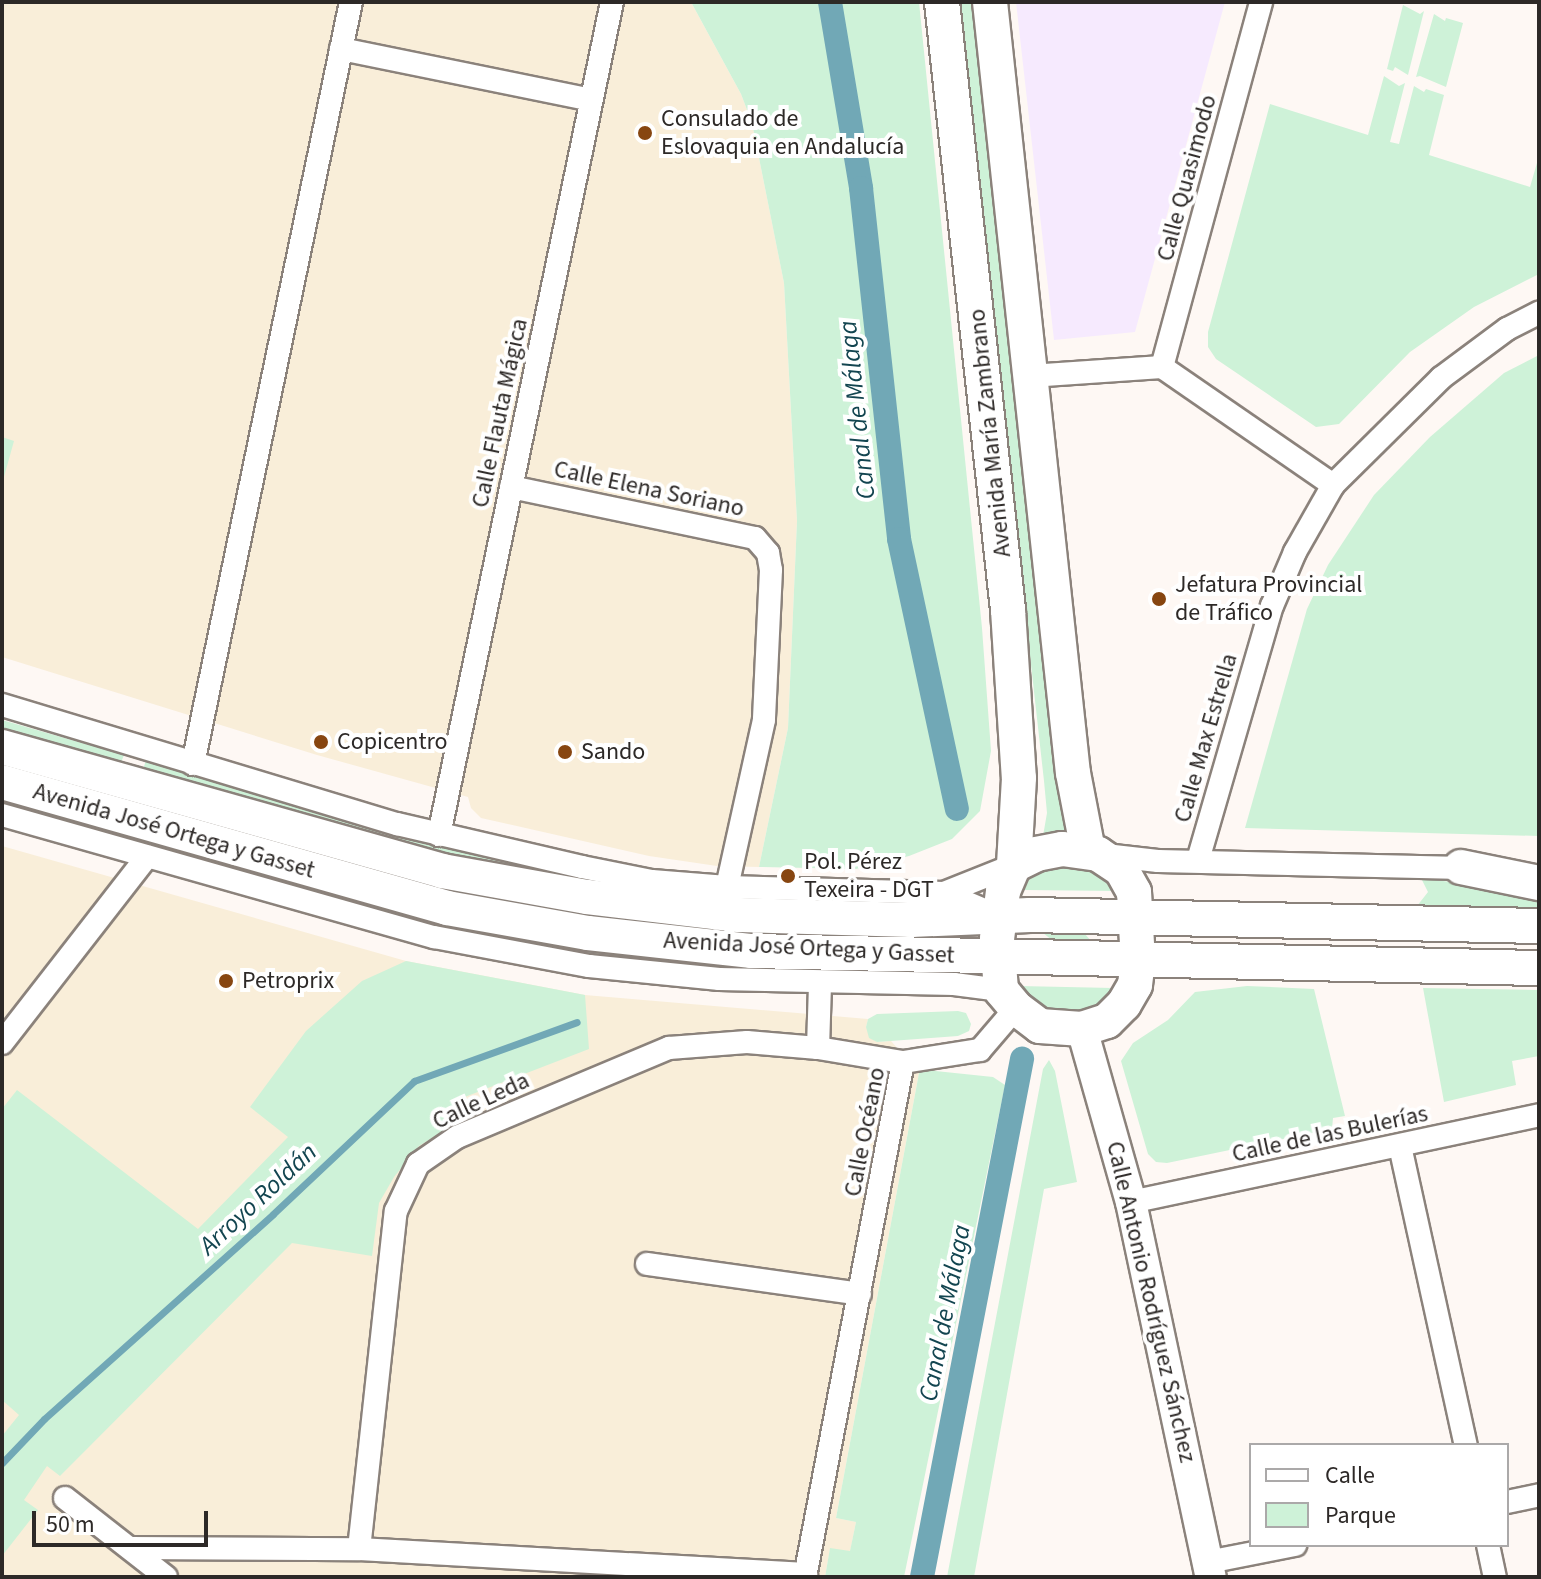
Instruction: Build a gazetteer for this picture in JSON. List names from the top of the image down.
{
  "streets": {
    "main road": ["Avenida María Zambrano", "Avenida José Ortega y Gasset", "Calle Antonio Rodríguez Sánchez"],
    "street": [
      "Calle Quasimodo",
      "Calle Flauta Mágica",
      "Calle Elena Soriano",
      "Calle Max Estrella",
      "Calle Leda",
      "Calle Océano",
      "Calle de las Bulerías"
    ]
  },
  "crossings": [
    ["Calle Flauta Mágica", "Calle Elena Soriano"],
    ["Calle Flauta Mágica", "Avenida José Ortega y Gasset"],
    ["Avenida María Zambrano", "Avenida José Ortega y Gasset"],
    ["Avenida María Zambrano", "Calle Océano"],
    ["Calle Elena Soriano", "Avenida José Ortega y Gasset"],
    ["Avenida José Ortega y Gasset", "Calle Océano"],
    ["Calle Leda", "Calle Océano"],
    ["Calle de las Bulerías", "Calle Antonio Rodríguez Sánchez"]
  ],
  "water": ["Canal de Málaga", "Arroyo Roldán"],
  "places": [
    "Consulado de Eslovaquia en Andalucía",
    "Jefatura Provincial de Tráfico",
    "Copicentro",
    "Sando",
    "Pol. Pérez Texeira - DGT",
    "Petroprix"
  ],
  "legend": ["Calle", "Parque"],
  "scale_bar": "50 m"
}
